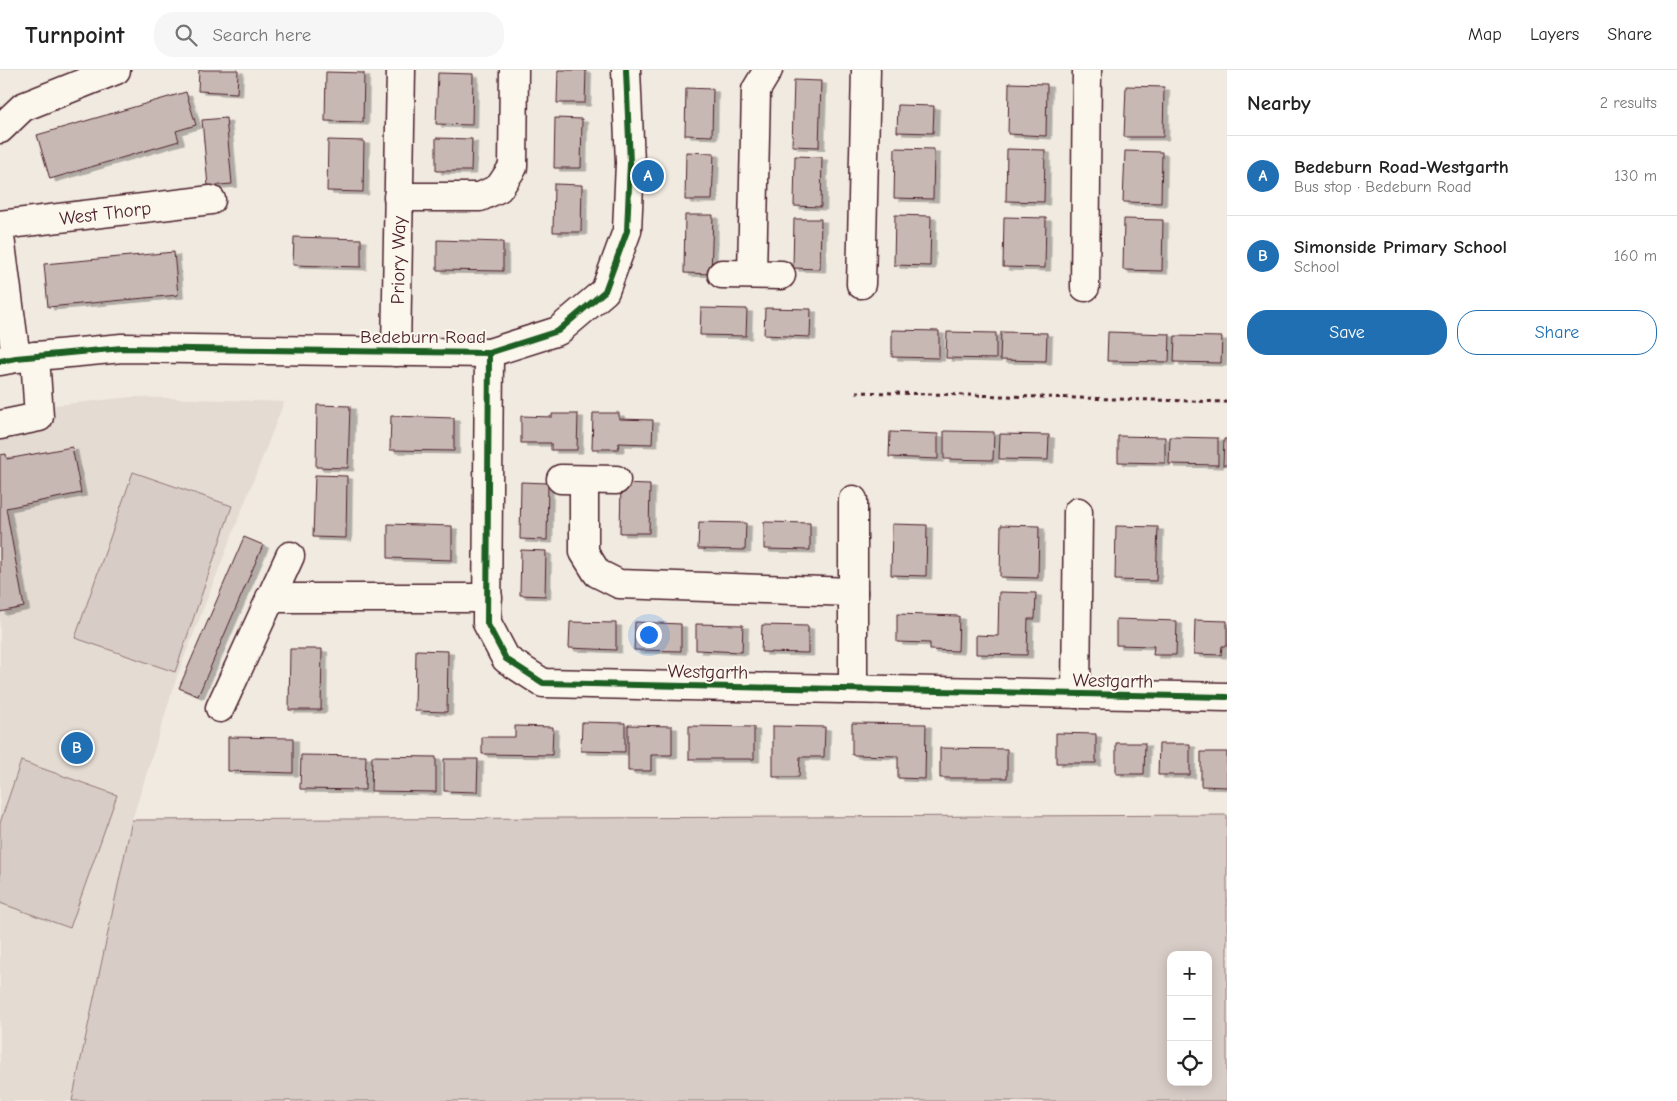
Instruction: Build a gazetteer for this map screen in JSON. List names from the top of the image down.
{
  "streets": {
    "street": [
      "West Thorp",
      "Priory Way",
      "Bedeburn Road",
      "Westgarth"
    ]
  },
  "crossings": [
    ["Priory Way", "Bedeburn Road"],
    ["Bedeburn Road", "Westgarth"]
  ],
  "page": {
    "header": "Turnpoint",
    "search": "Search here",
    "nav": ["Map", "Layers", "Share"],
    "heading": ["Nearby", "2 results"],
    "list": [
      {
        "mark": "A",
        "name": "Bedeburn Road-Westgarth",
        "note": "Bus stop · Bedeburn Road",
        "value": "130 m"
      },
      {
        "mark": "B",
        "name": "Simonside Primary School",
        "note": "School",
        "value": "160 m"
      }
    ],
    "pins": ["A", "B"],
    "buttons": ["Save", "Share"],
    "map_buttons": ["+", "−"]
  }
}
